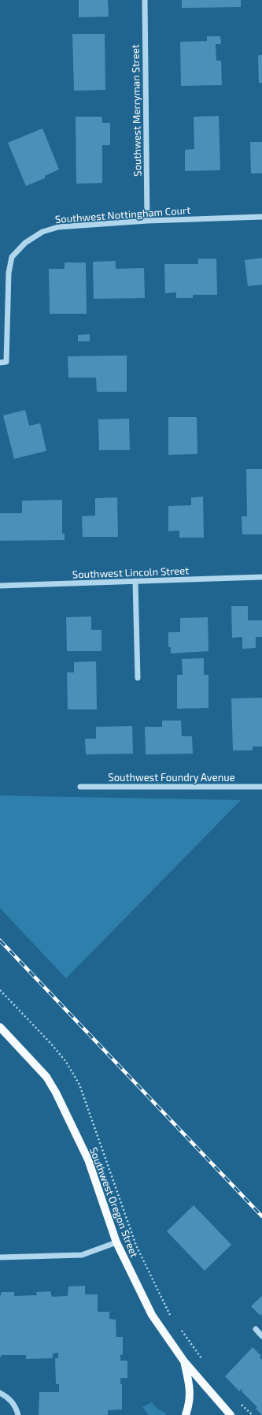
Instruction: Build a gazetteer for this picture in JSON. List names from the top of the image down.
{
  "streets": {
    "main road": ["Southwest Oregon Street"],
    "street": [
      "Southwest Merryman Street",
      "Southwest Nottingham Court",
      "Southwest Lincoln Street",
      "Southwest Foundry Avenue"
    ]
  },
  "crossings": [
    ["Southwest Merryman Street", "Southwest Nottingham Court"]
  ]
}
